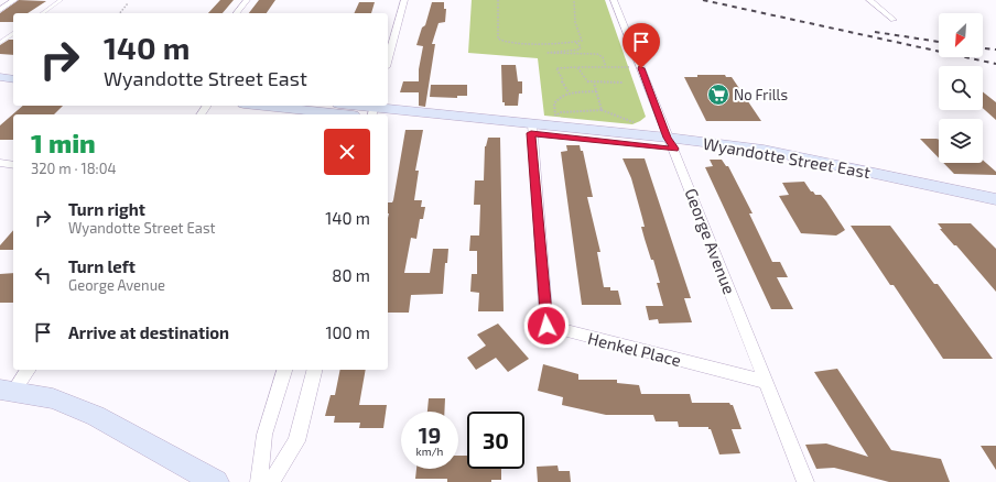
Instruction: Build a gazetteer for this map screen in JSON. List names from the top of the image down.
{
  "streets": {
    "main road": ["Wyandotte Street East"],
    "street": ["George Avenue", "Henkel Place"]
  },
  "crossings": [
    ["Wyandotte Street East", "George Avenue"],
    ["Wyandotte Street East", "Henkel Place"],
    ["George Avenue", "Henkel Place"]
  ],
  "places": {
    "supermarket": ["No Frills"]
  },
  "north": "bottom left",
  "page": {
    "turn": ["140 m", "Wyandotte Street East"],
    "heading": ["1 min", "320 m · 18:04"],
    "list": [
      {
        "name": "Turn right",
        "note": "Wyandotte Street East",
        "value": "140 m"
      },
      {
        "name": "Turn left",
        "note": "George Avenue",
        "value": "80 m"
      },
      {
        "name": "Arrive at destination",
        "value": "100 m"
      }
    ],
    "speed": "19 km/h",
    "limit": "30"
  }
}
